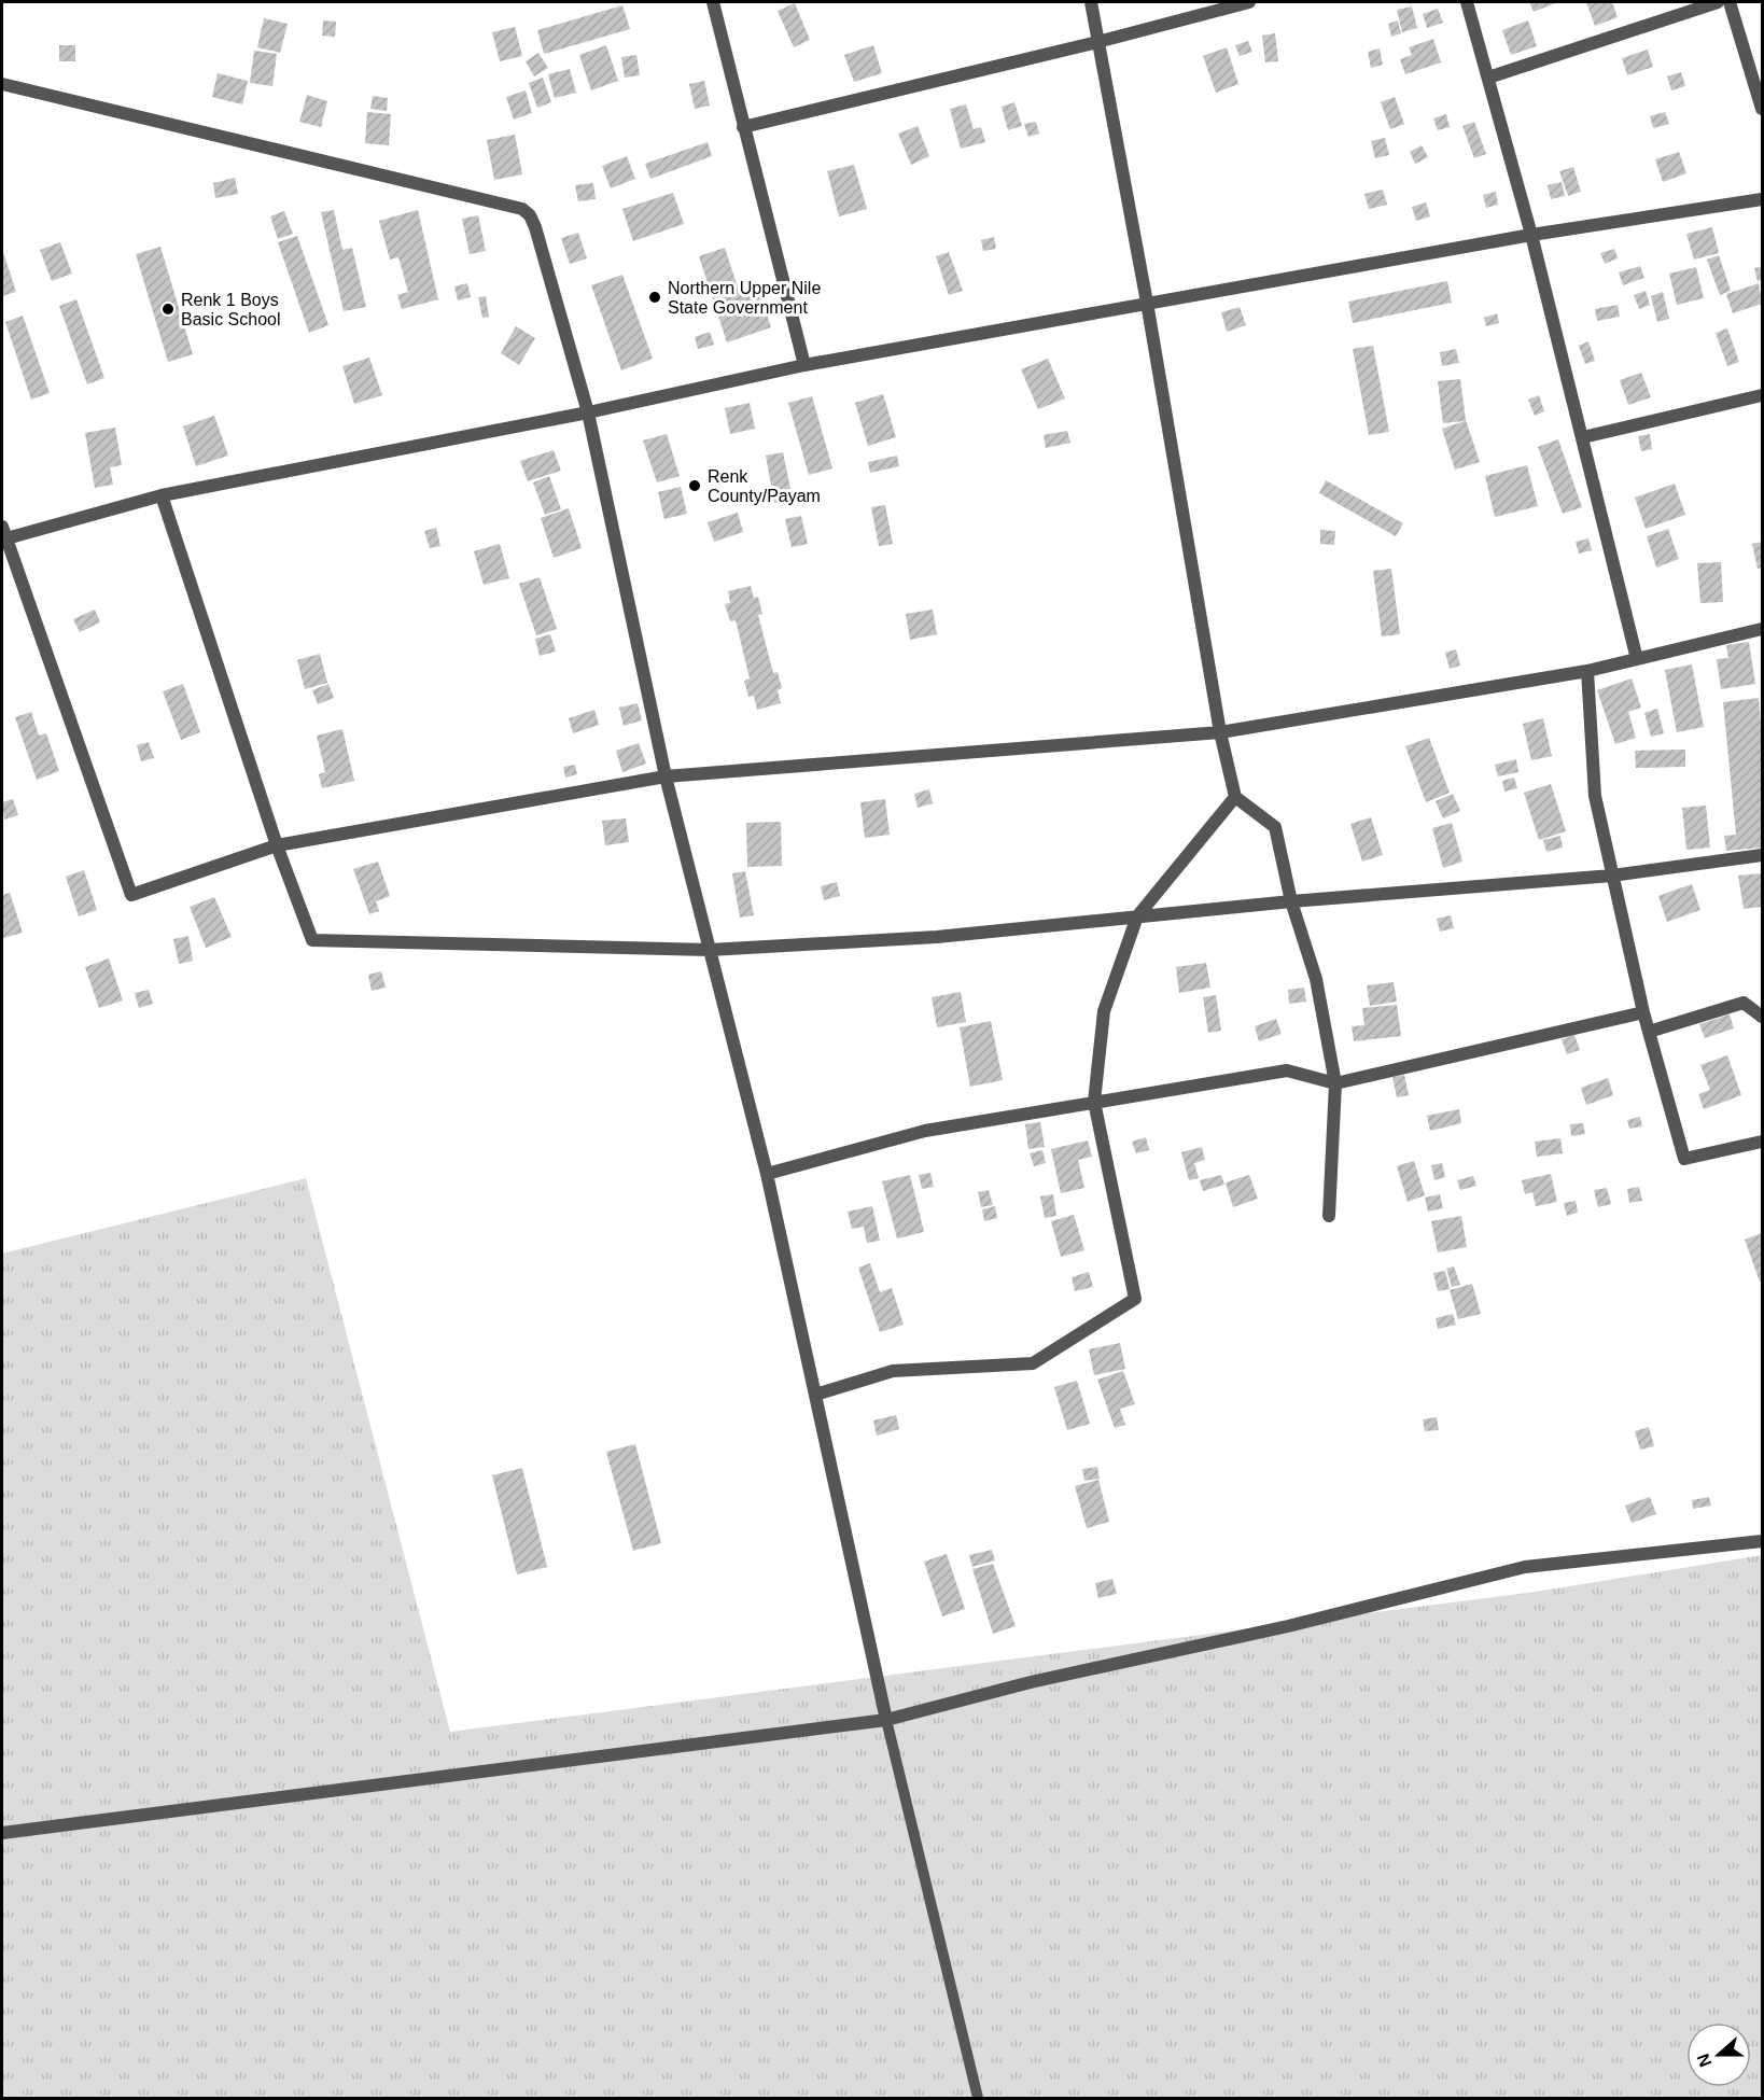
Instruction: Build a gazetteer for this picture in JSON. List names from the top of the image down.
{
  "places": ["Northern Upper Nile State Government", "Renk 1 Boys Basic School", "Renk County/Payam"],
  "north": "left"
}
